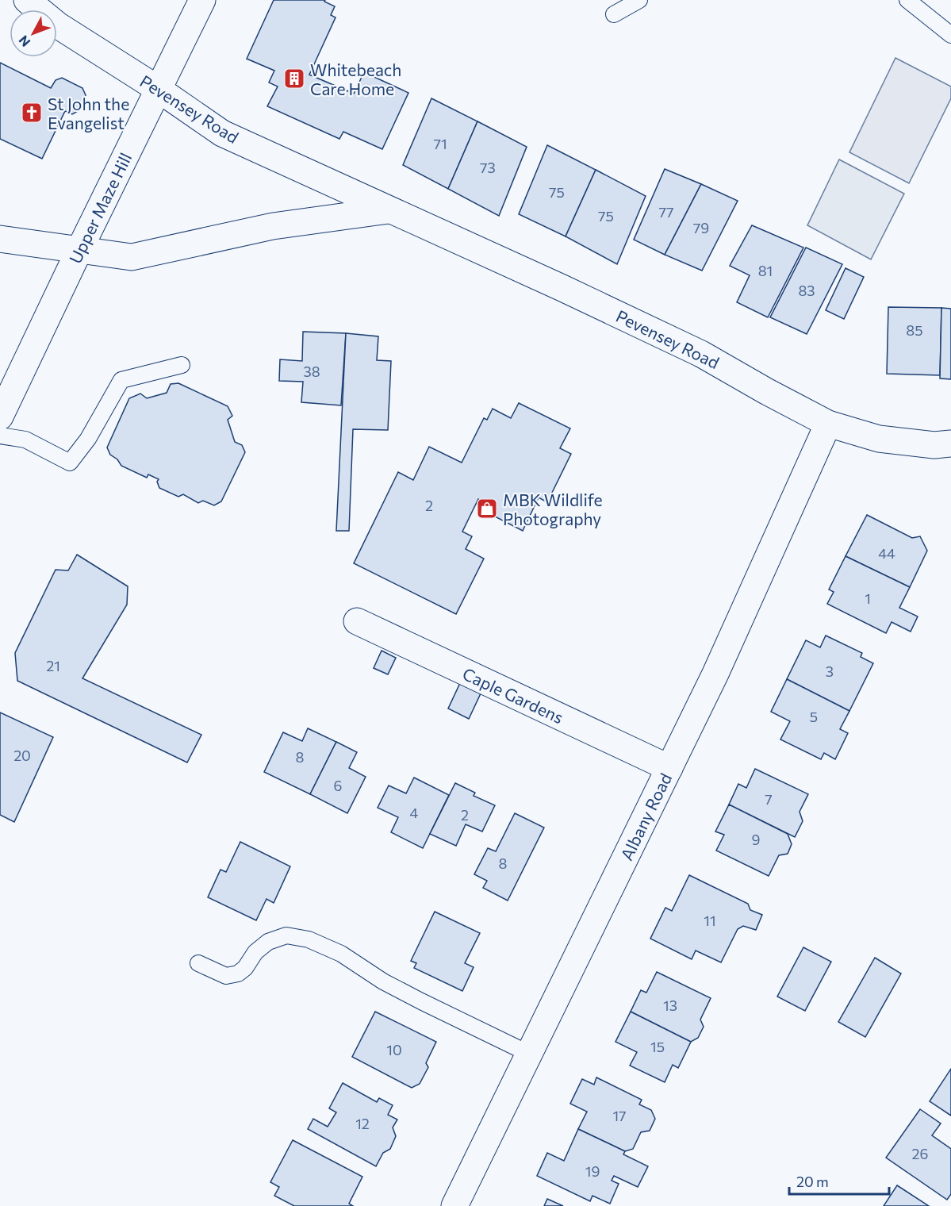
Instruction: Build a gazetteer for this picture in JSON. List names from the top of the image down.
{
  "streets": {
    "street": [
      "Pevensey Road",
      "Upper Maze Hill",
      "Caple Gardens",
      "Albany Road"
    ]
  },
  "crossings": [
    ["Pevensey Road", "Upper Maze Hill"],
    ["Pevensey Road", "Albany Road"],
    ["Caple Gardens", "Albany Road"]
  ],
  "places": {
    "building": ["Whitebeach Care Home"],
    "church": ["St John the Evangelist"],
    "shop": ["MBK Wildlife Photography"]
  },
  "house_numbers": [
    "71",
    "73",
    "75",
    "77",
    "75",
    "79",
    "81",
    "83",
    "85",
    "38",
    "2",
    "44",
    "1",
    "21",
    "3",
    "5",
    "20",
    "8",
    "6",
    "7",
    "4",
    "2",
    "9",
    "8",
    "11",
    "13",
    "15",
    "10",
    "17",
    "12",
    "26",
    "19"
  ],
  "scale_bar": "20 m",
  "north": "bottom left"
}
